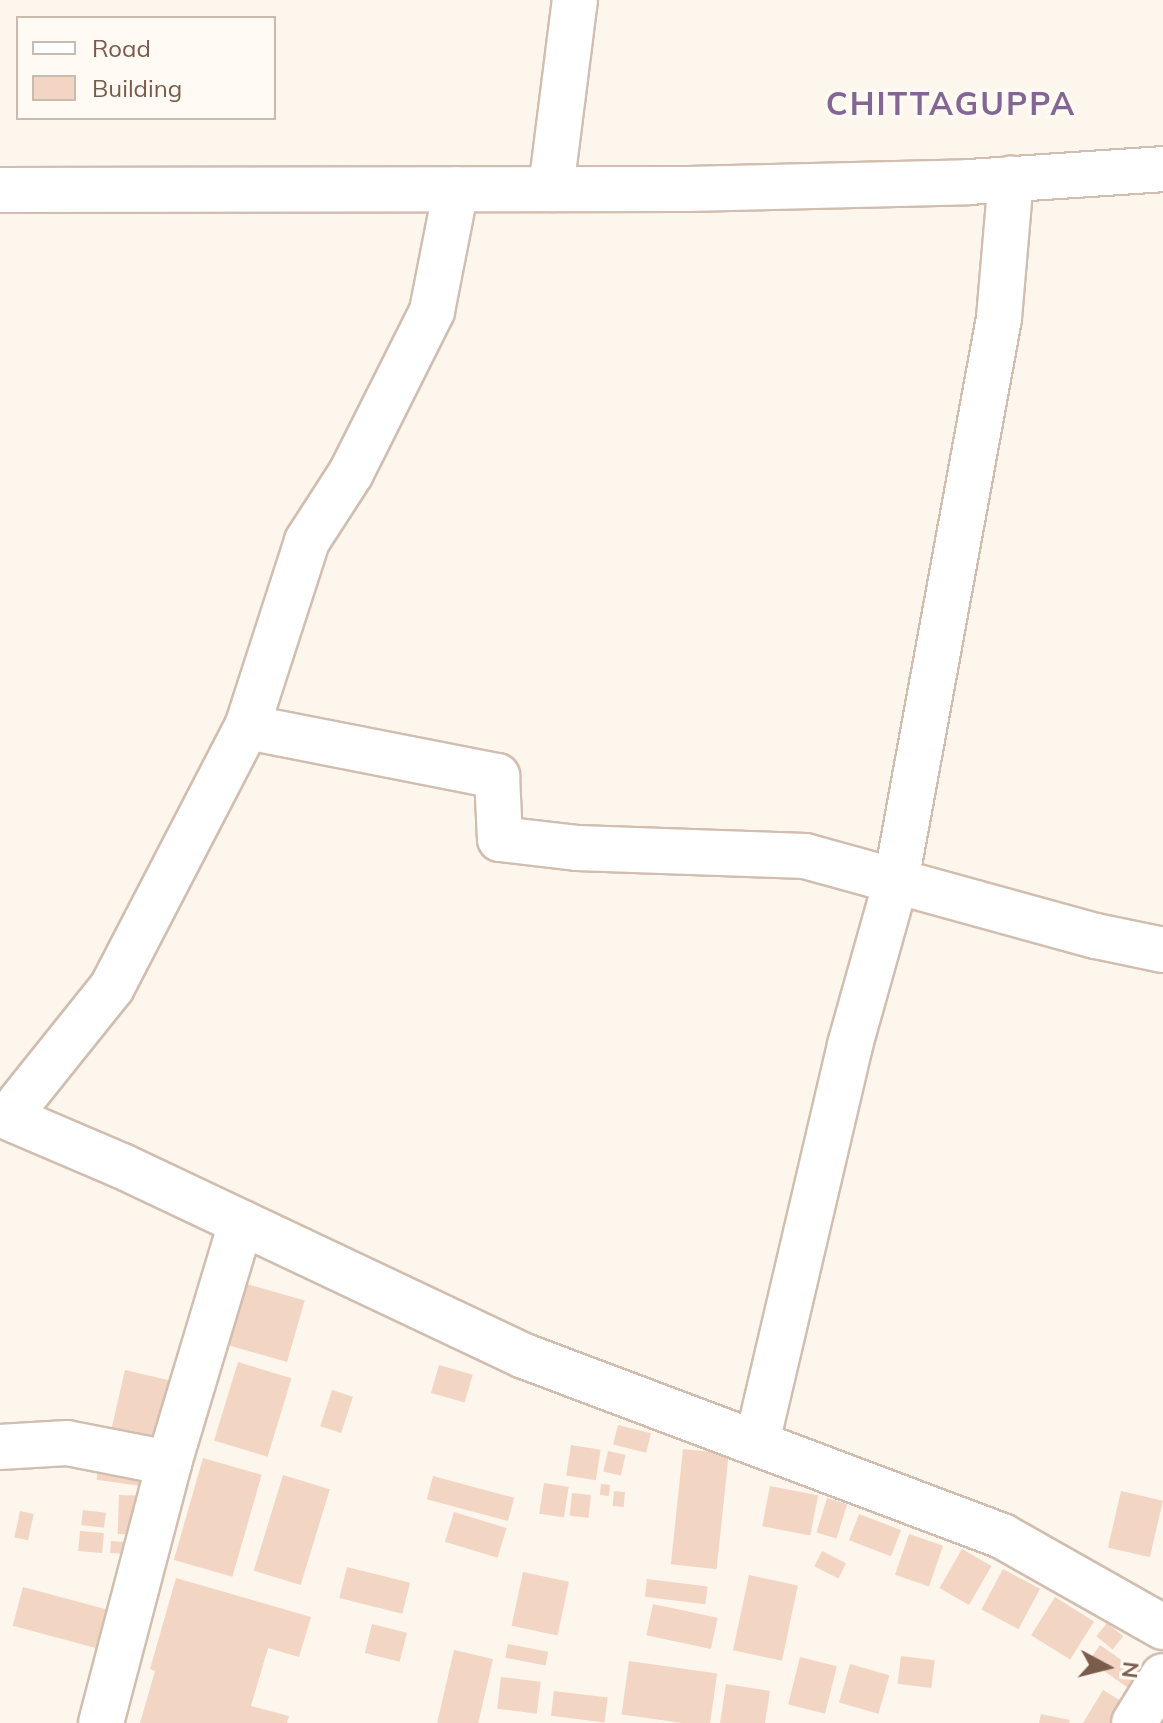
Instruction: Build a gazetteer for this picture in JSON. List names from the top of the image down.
{
  "districts": ["CHITTAGUPPA"],
  "legend": ["Road", "Building"],
  "north": "right"
}
